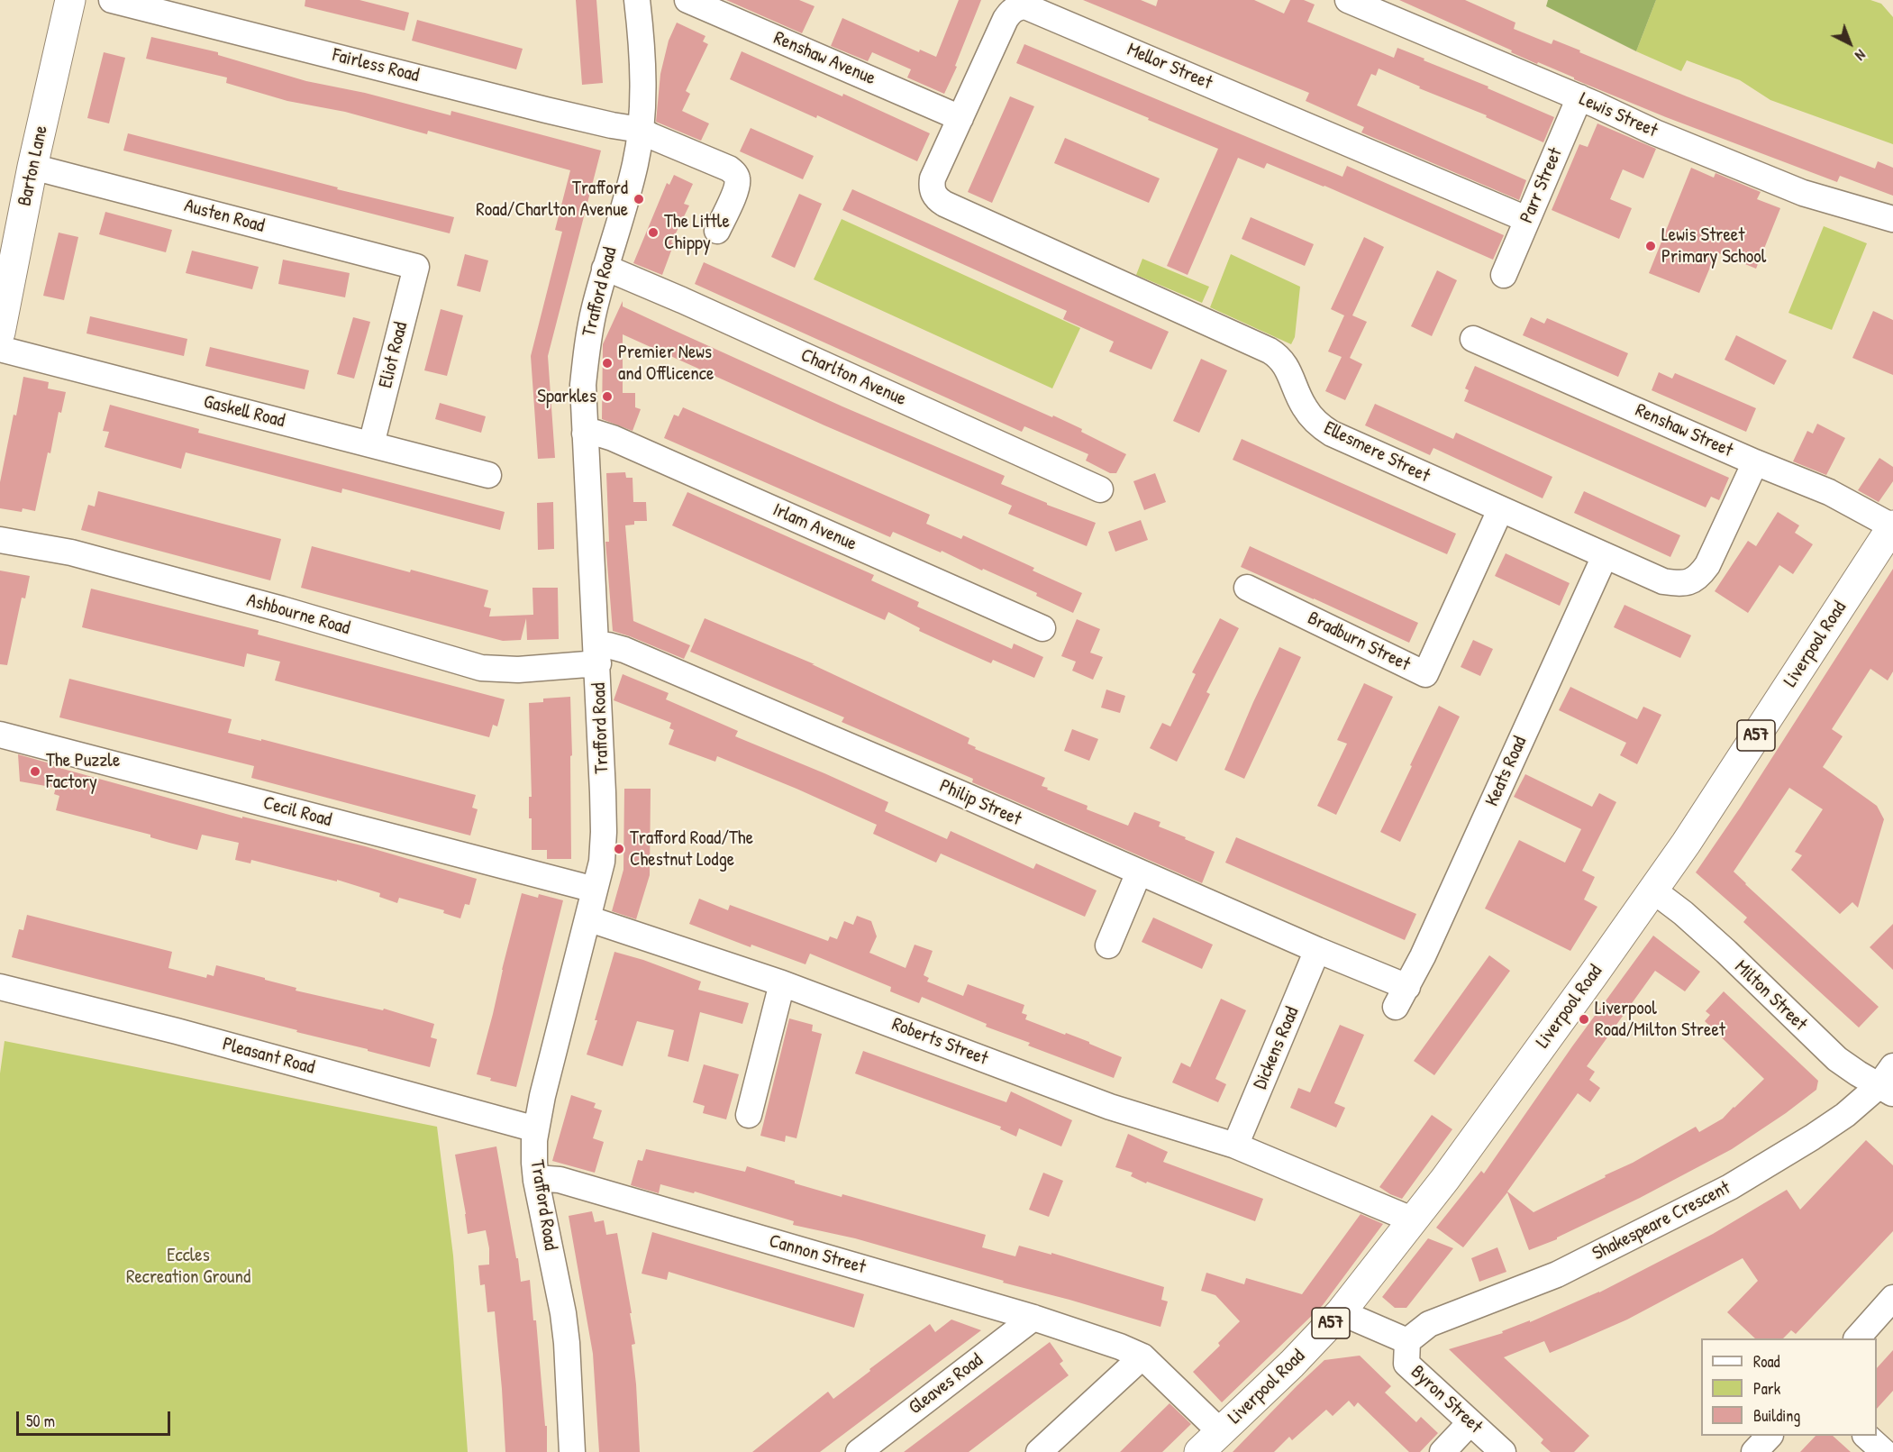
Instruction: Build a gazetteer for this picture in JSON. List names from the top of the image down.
{
  "streets": {
    "main road": ["Barton Lane", "Liverpool Road", "A57"],
    "street": [
      "Renshaw Avenue",
      "Fairless Road",
      "Mellor Street",
      "Lewis Street",
      "Parr Street",
      "Austen Road",
      "Trafford Road",
      "Eliot Road",
      "Charlton Avenue",
      "Gaskell Road",
      "Renshaw Street",
      "Ellesmere Street",
      "Irlam Avenue",
      "Ashbourne Road",
      "Bradburn Street",
      "Keats Road",
      "Philip Street",
      "Cecil Road",
      "Milton Street",
      "Roberts Street",
      "Dickens Road",
      "Pleasant Road",
      "Shakespeare Crescent",
      "Cannon Street",
      "Gleaves Road",
      "Byron Street"
    ]
  },
  "crossings": [
    ["Renshaw Avenue", "Mellor Street"],
    ["Fairless Road", "Trafford Road"],
    ["Mellor Street", "Parr Street"],
    ["Mellor Street", "Ellesmere Street"],
    ["Lewis Street", "Parr Street"],
    ["Barton Lane", "Austen Road"],
    ["Austen Road", "Eliot Road"],
    ["Trafford Road", "Charlton Avenue"],
    ["Trafford Road", "Irlam Avenue"],
    ["Trafford Road", "Ashbourne Road"],
    ["Trafford Road", "Philip Street"],
    ["Trafford Road", "Cecil Road"],
    ["Trafford Road", "Roberts Street"],
    ["Trafford Road", "Pleasant Road"],
    ["Trafford Road", "Cannon Street"],
    ["Eliot Road", "Gaskell Road"],
    ["Renshaw Street", "Ellesmere Street"],
    ["Renshaw Street", "Liverpool Road"],
    ["Ellesmere Street", "Bradburn Street"],
    ["Ellesmere Street", "Keats Road"],
    ["Ashbourne Road", "Philip Street"],
    ["Liverpool Road", "Milton Street"],
    ["Liverpool Road", "Roberts Street"],
    ["Keats Road", "Philip Street"],
    ["Philip Street", "Dickens Road"],
    ["Milton Street", "Shakespeare Crescent"],
    ["Roberts Street", "Dickens Road"],
    ["Shakespeare Crescent", "Byron Street"],
    ["Cannon Street", "Gleaves Road"]
  ],
  "parks": ["Eccles Recreation Ground"],
  "places": [
    "Trafford Road/Charlton Avenue",
    "The Little Chippy",
    "Lewis Street Primary School",
    "Premier News and Offlicence",
    "Sparkles",
    "The Puzzle Factory",
    "Trafford Road/The Chestnut Lodge",
    "Liverpool Road/Milton Street"
  ],
  "legend": ["Road", "Park", "Building"],
  "scale_bar": "50 m",
  "north": "bottom right"
}
